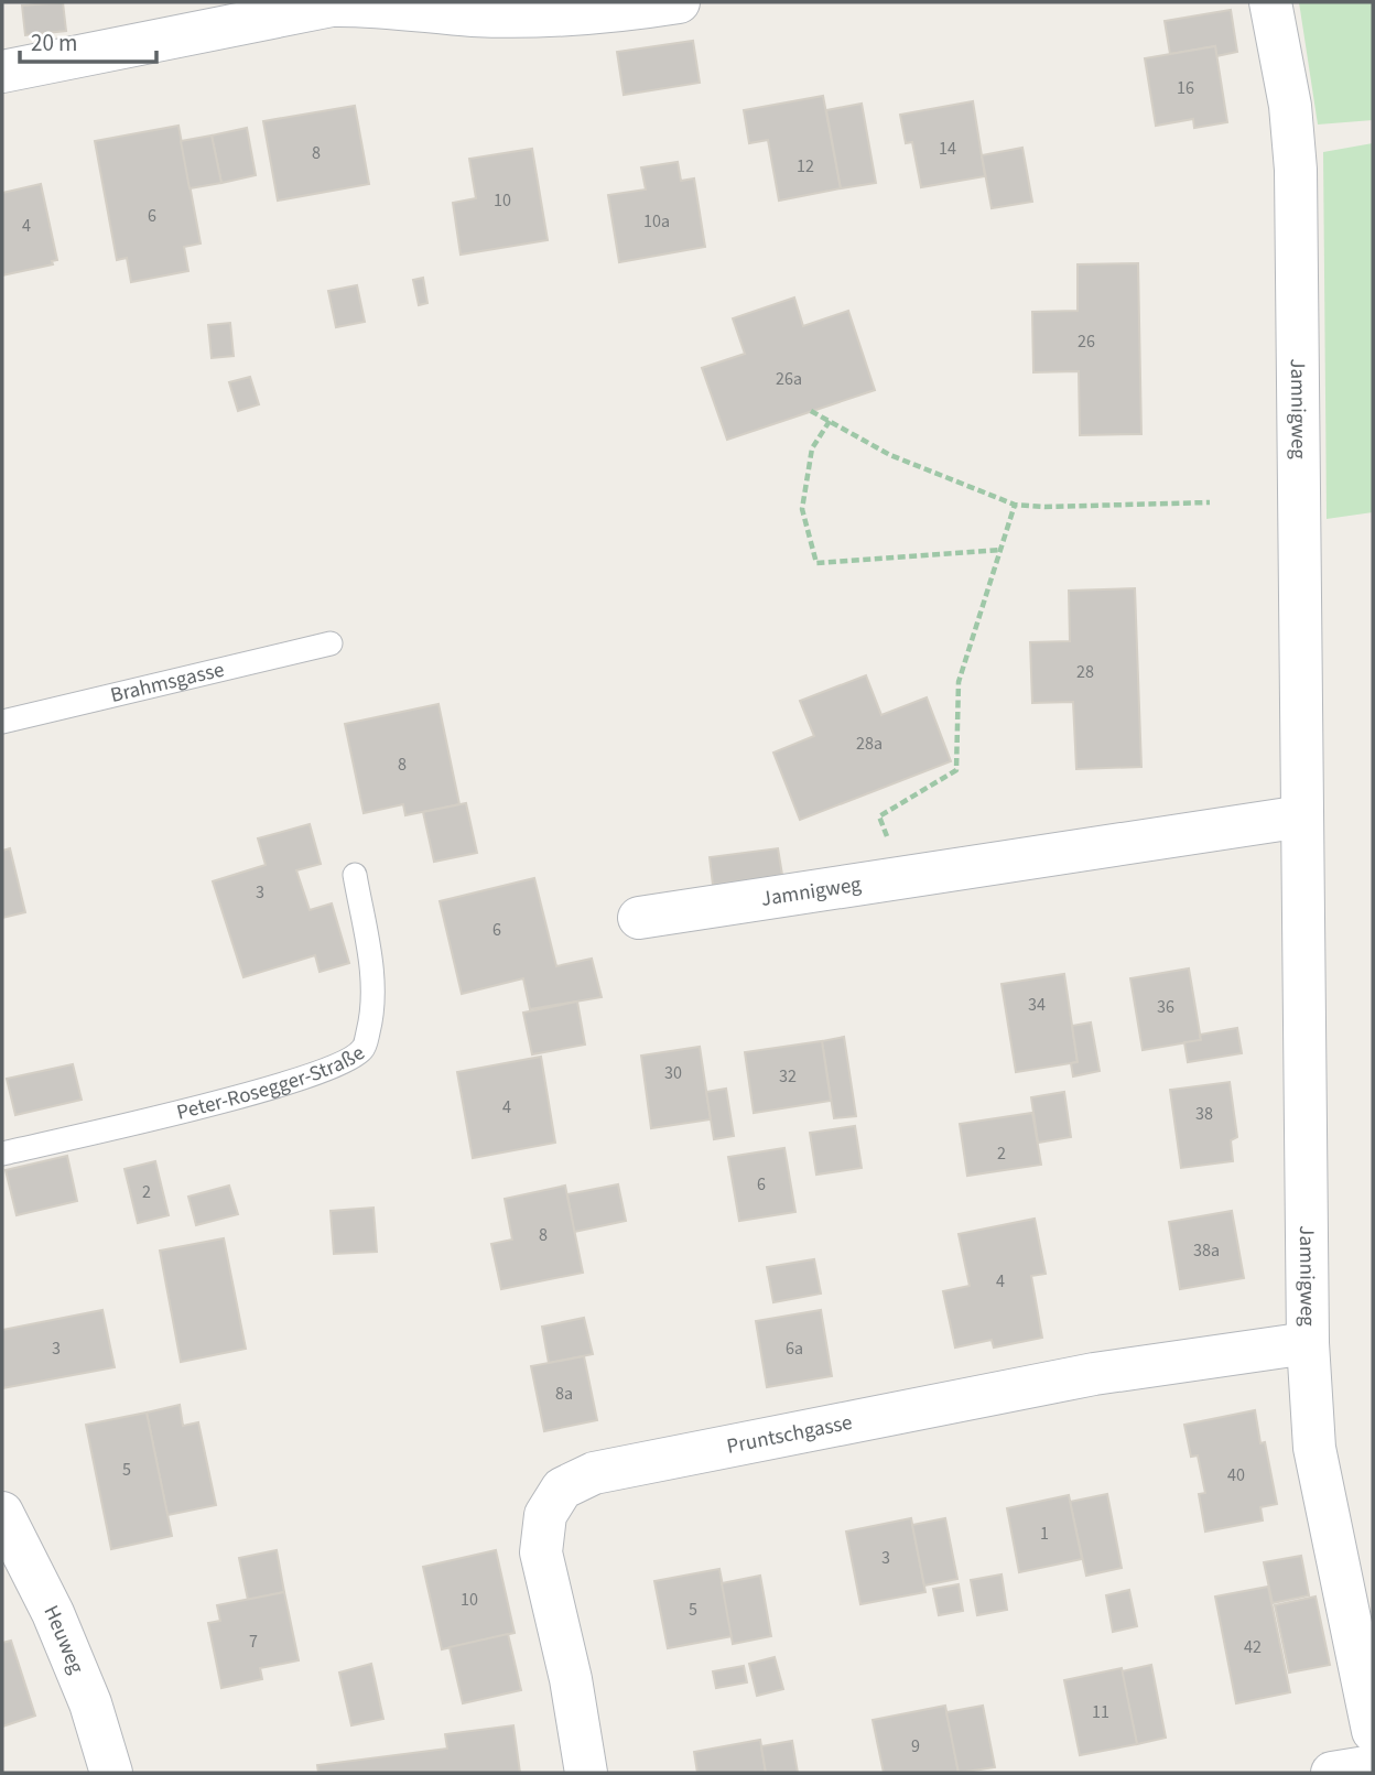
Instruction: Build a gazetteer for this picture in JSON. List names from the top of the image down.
{
  "streets": {
    "street": ["Jamnigweg", "Pruntschgasse", "Heuweg"],
    "lane": ["Brahmsgasse", "Peter-Rosegger-Straße"]
  },
  "crossings": [
    ["Jamnigweg", "Pruntschgasse"]
  ],
  "house_numbers": [
    "16",
    "14",
    "8",
    "12",
    "10",
    "6",
    "10a",
    "4",
    "26",
    "26a",
    "28",
    "28a",
    "8",
    "3",
    "6",
    "34",
    "36",
    "30",
    "32",
    "4",
    "38",
    "2",
    "6",
    "2",
    "8",
    "38a",
    "4",
    "3",
    "6a",
    "8a",
    "5",
    "40",
    "1",
    "3",
    "10",
    "5",
    "7",
    "42",
    "11",
    "9"
  ],
  "scale_bar": "20 m"
}
